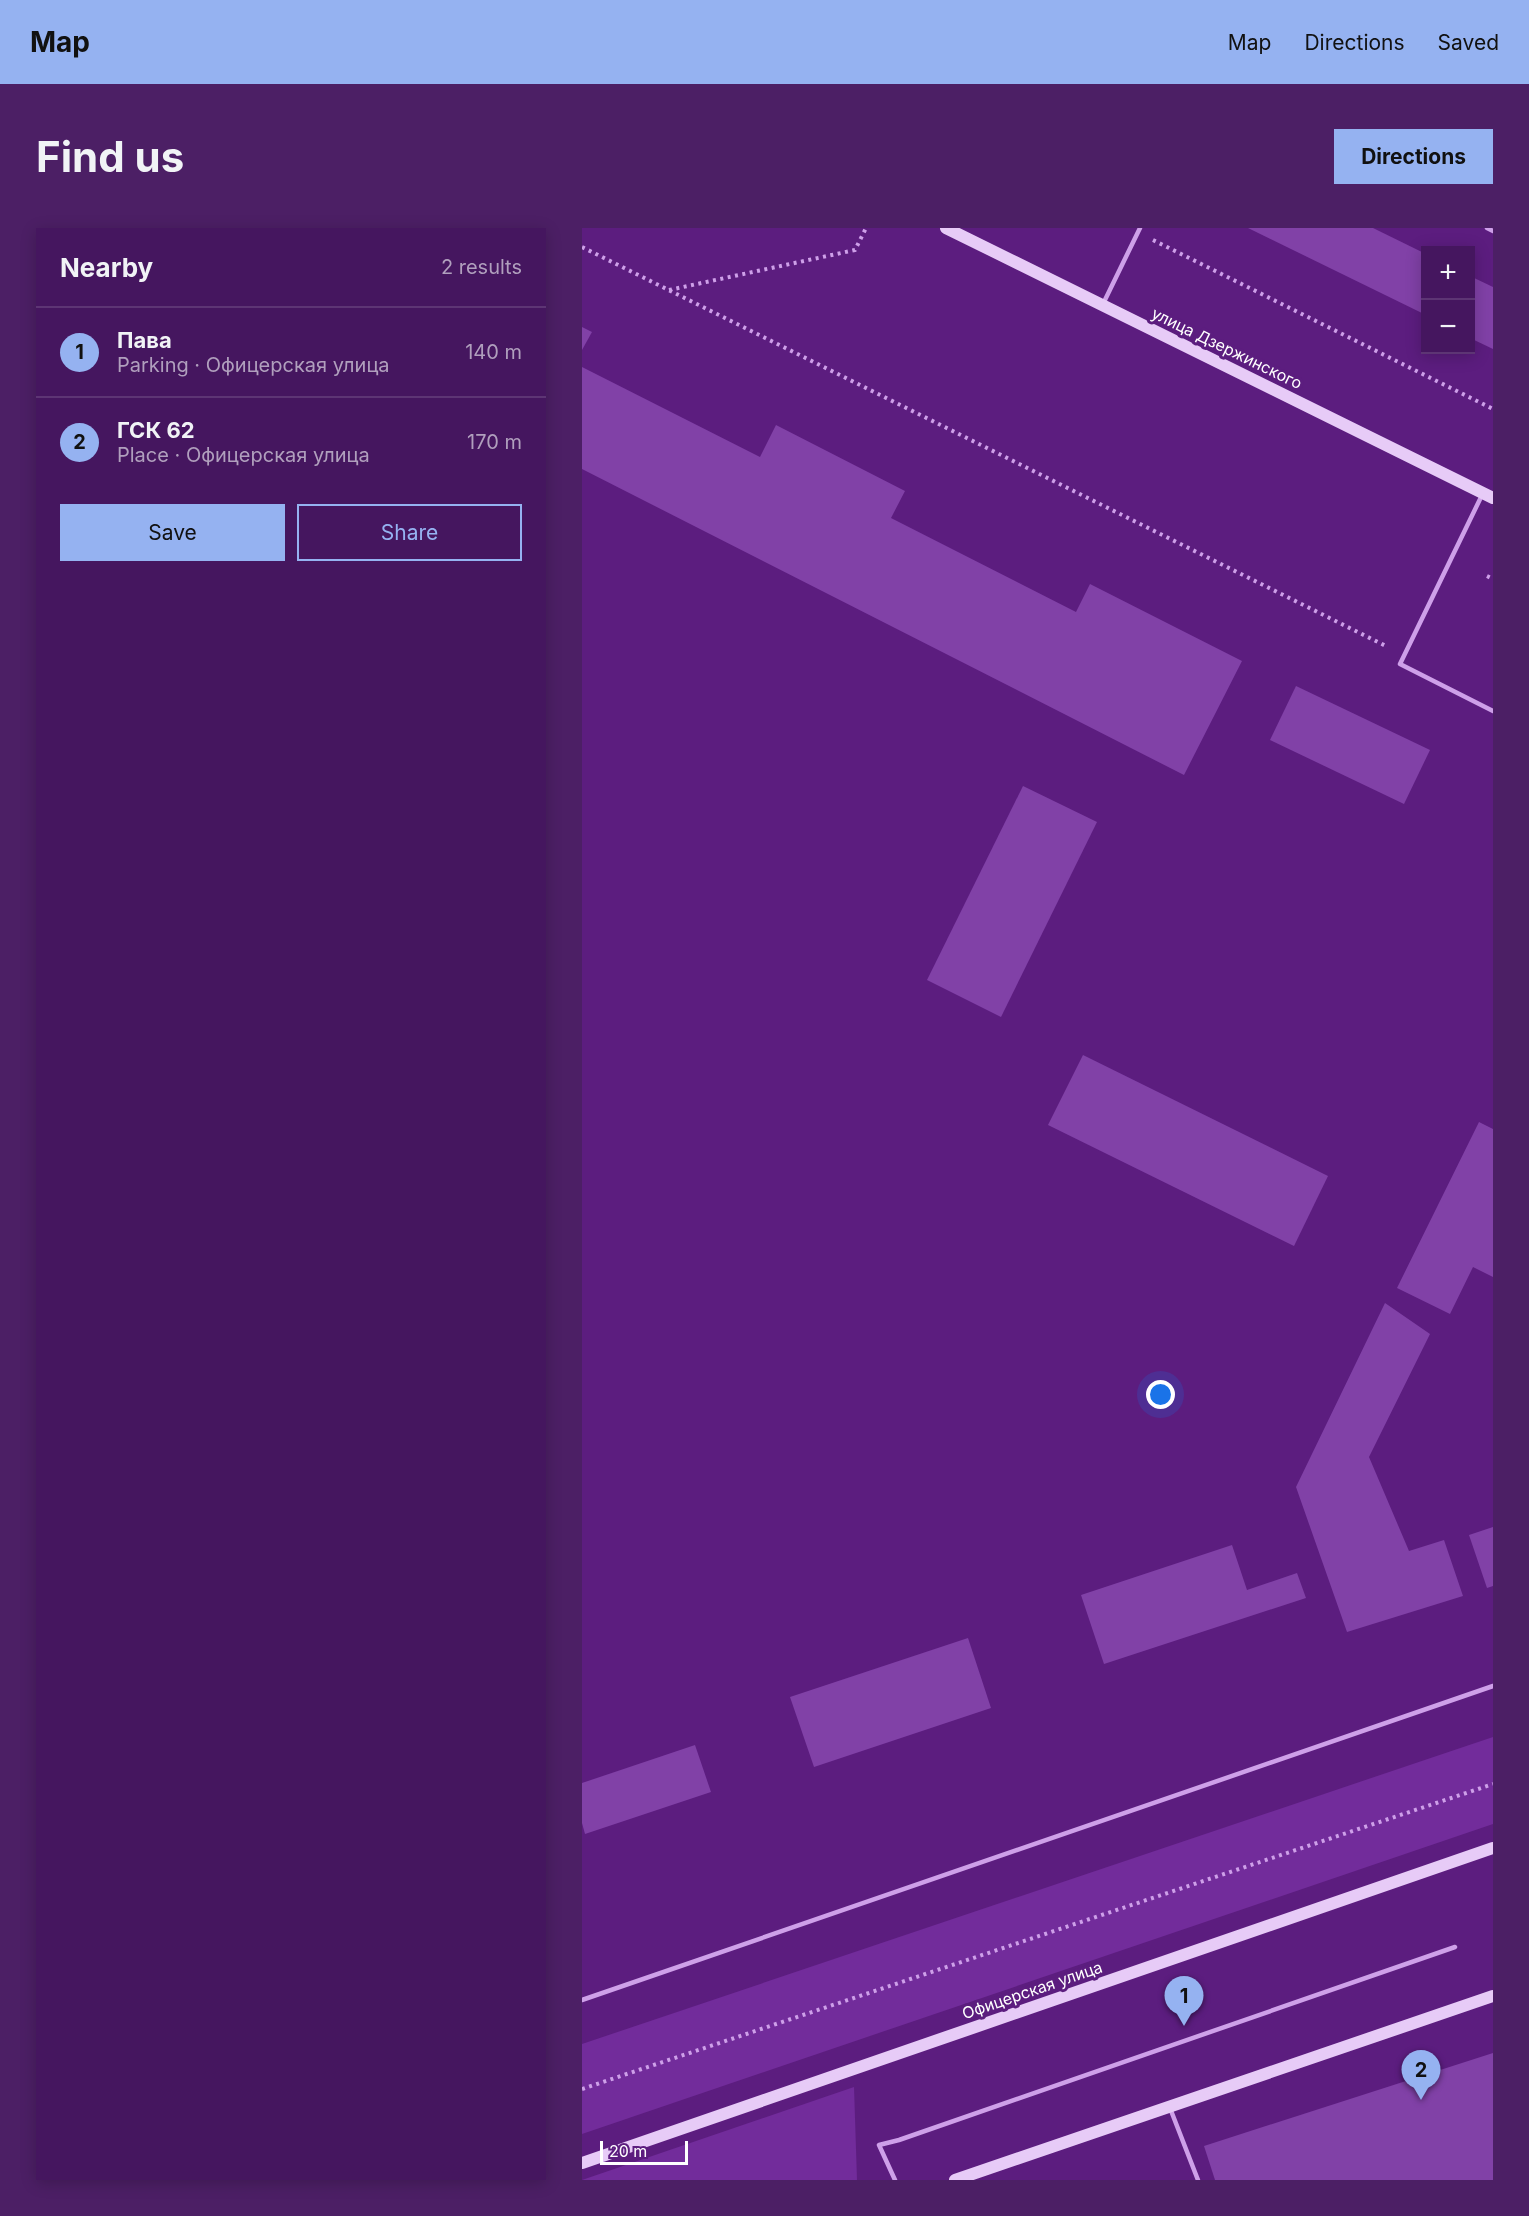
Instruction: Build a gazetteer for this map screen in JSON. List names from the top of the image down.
{
  "streets": {
    "main road": ["улица Дзержинского", "Офицерская улица"]
  },
  "scale_bar": "20 m",
  "page": {
    "header": "Map",
    "nav": ["Map", "Directions", "Saved"],
    "buttons": [
      "Directions",
      ["Save", "Share"]
    ],
    "title": "Find us",
    "heading": ["Nearby", "2 results"],
    "map_buttons": ["+", "−"],
    "list": [
      {
        "mark": "1",
        "name": "Пава",
        "note": "Parking · Офицерская улица",
        "value": "140 m"
      },
      {
        "mark": "2",
        "name": "ГСК 62",
        "note": "Place · Офицерская улица",
        "value": "170 m"
      }
    ],
    "pins": ["1", "2"],
    "scale": "20 m"
  }
}
